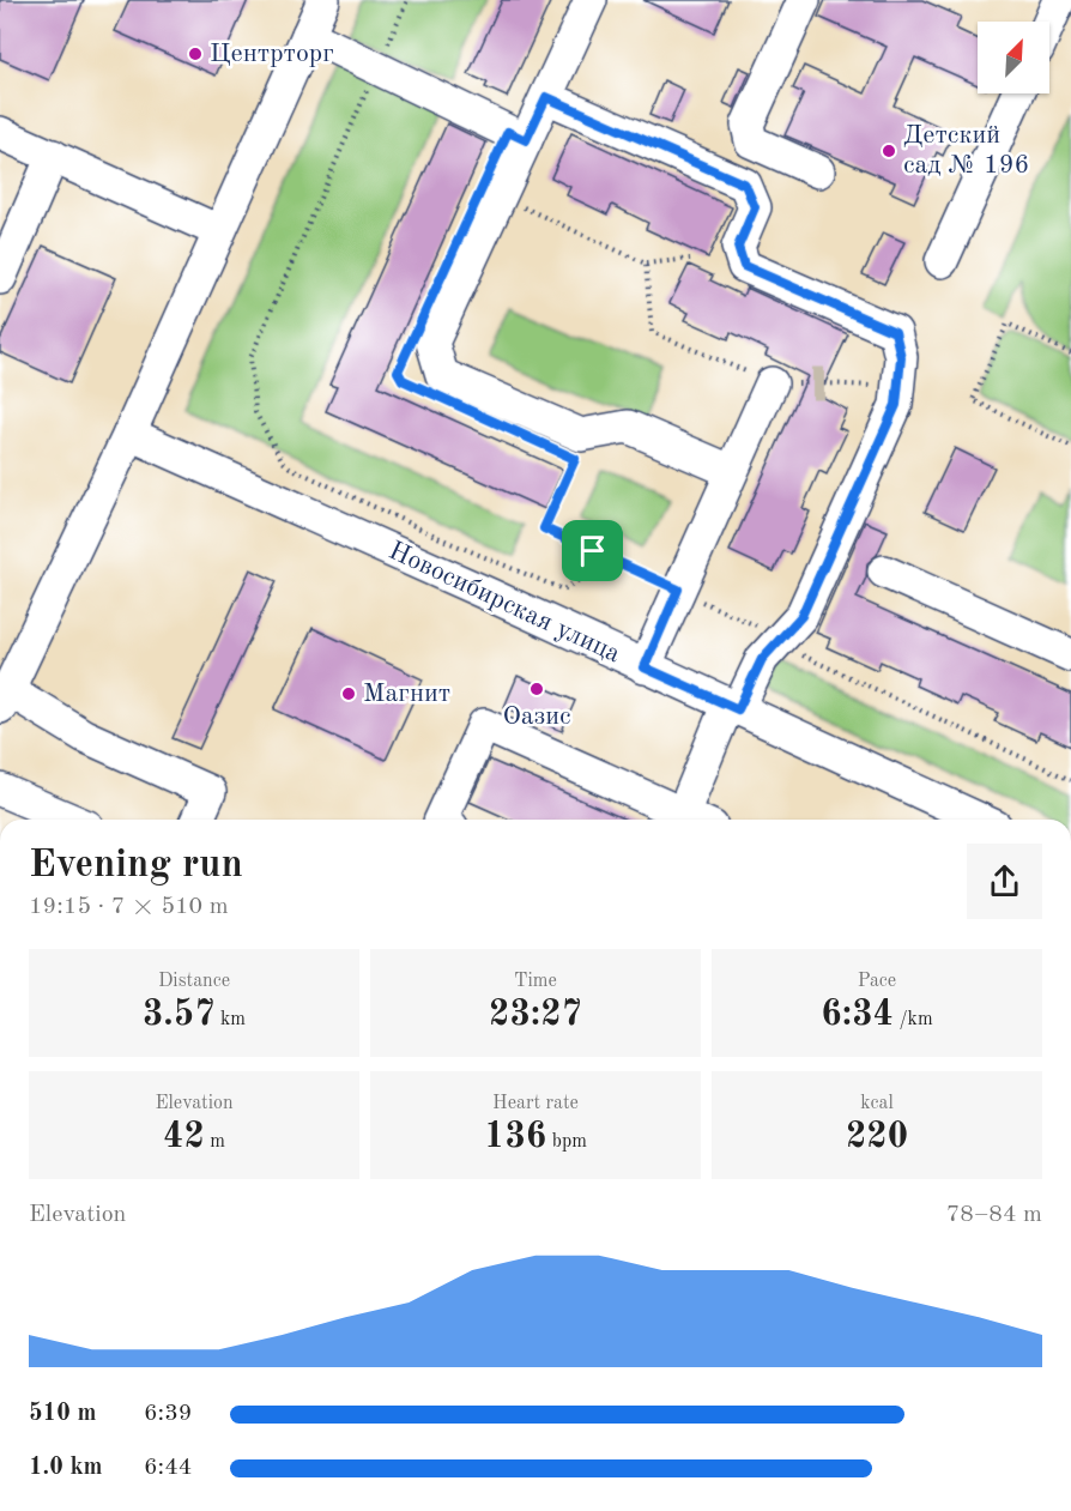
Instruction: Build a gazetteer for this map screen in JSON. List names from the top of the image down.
{
  "streets": {
    "street": ["Новосибирская улица"]
  },
  "places": [
    "Центрторг",
    "Детский сад № 196",
    "Оазис",
    "Магнит"
  ],
  "north": "top right",
  "page": {
    "heading": ["Evening run", "19:15 · 7 × 510 m"],
    "stats": [
      ["Distance", "3.57 km"],
      ["Time", "23:27"],
      ["Pace", "6:34 /km"],
      ["Elevation", "42 m"],
      ["Heart rate", "136 bpm"],
      ["kcal", "220"]
    ],
    "chart": ["Elevation", "78–84 m"],
    "list": [
      {
        "name": "510 m",
        "note": "6:39"
      },
      {
        "name": "1.0 km",
        "note": "6:44"
      }
    ]
  }
}
